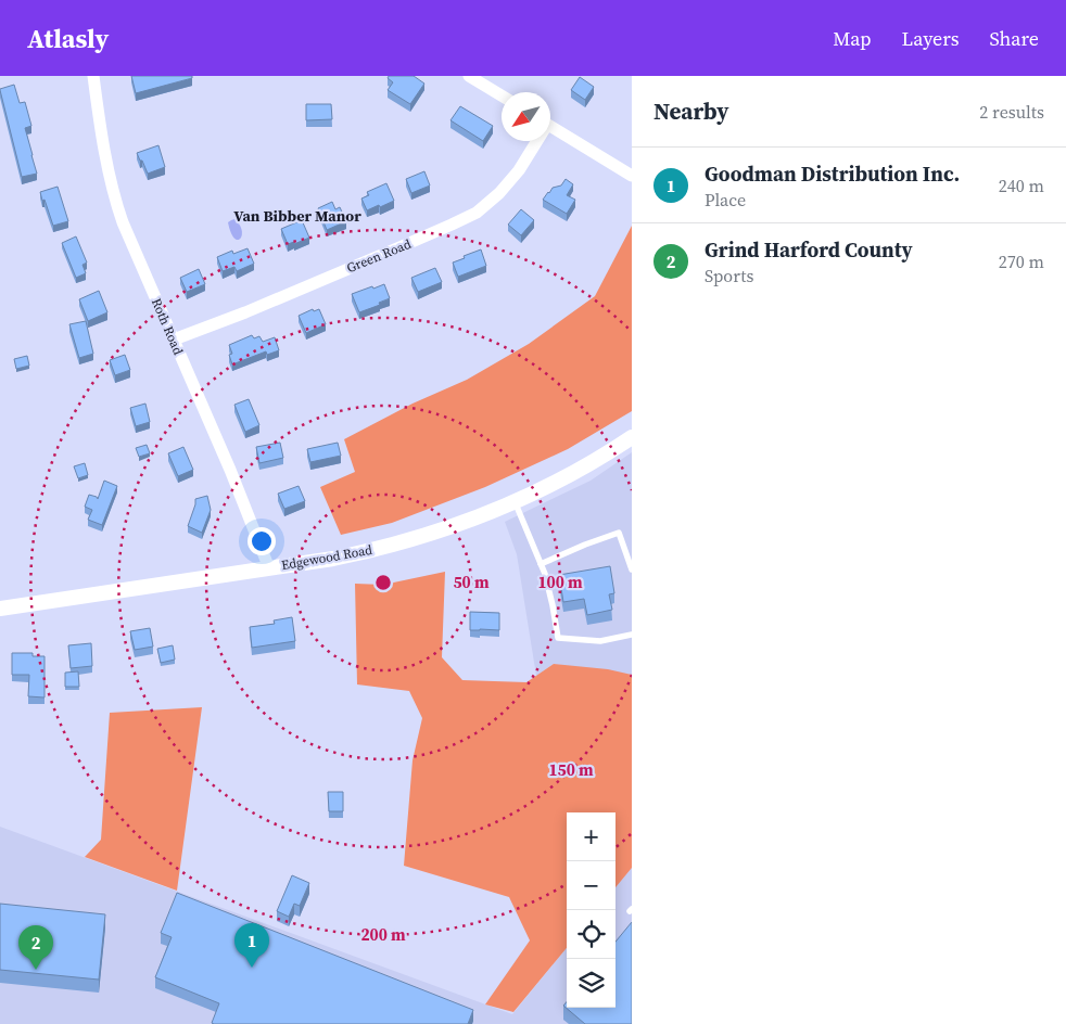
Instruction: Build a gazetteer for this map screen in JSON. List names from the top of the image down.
{
  "streets": {
    "street": ["Green Road", "Roth Road", "Edgewood Road"]
  },
  "crossings": [
    ["Green Road", "Roth Road"],
    ["Roth Road", "Edgewood Road"]
  ],
  "districts": ["Van Bibber Manor"],
  "north": "bottom left",
  "page": {
    "header": "Atlasly",
    "nav": ["Map", "Layers", "Share"],
    "heading": ["Nearby", "2 results"],
    "list": [
      {
        "mark": "1",
        "name": "Goodman Distribution Inc.",
        "note": "Place",
        "value": "240 m"
      },
      {
        "mark": "2",
        "name": "Grind Harford County",
        "note": "Sports",
        "value": "270 m"
      }
    ],
    "map_buttons": ["+", "−"],
    "pins": ["1", "2"]
  },
  "rings": [
    "50 m",
    "100 m",
    "150 m",
    "200 m"
  ]
}
